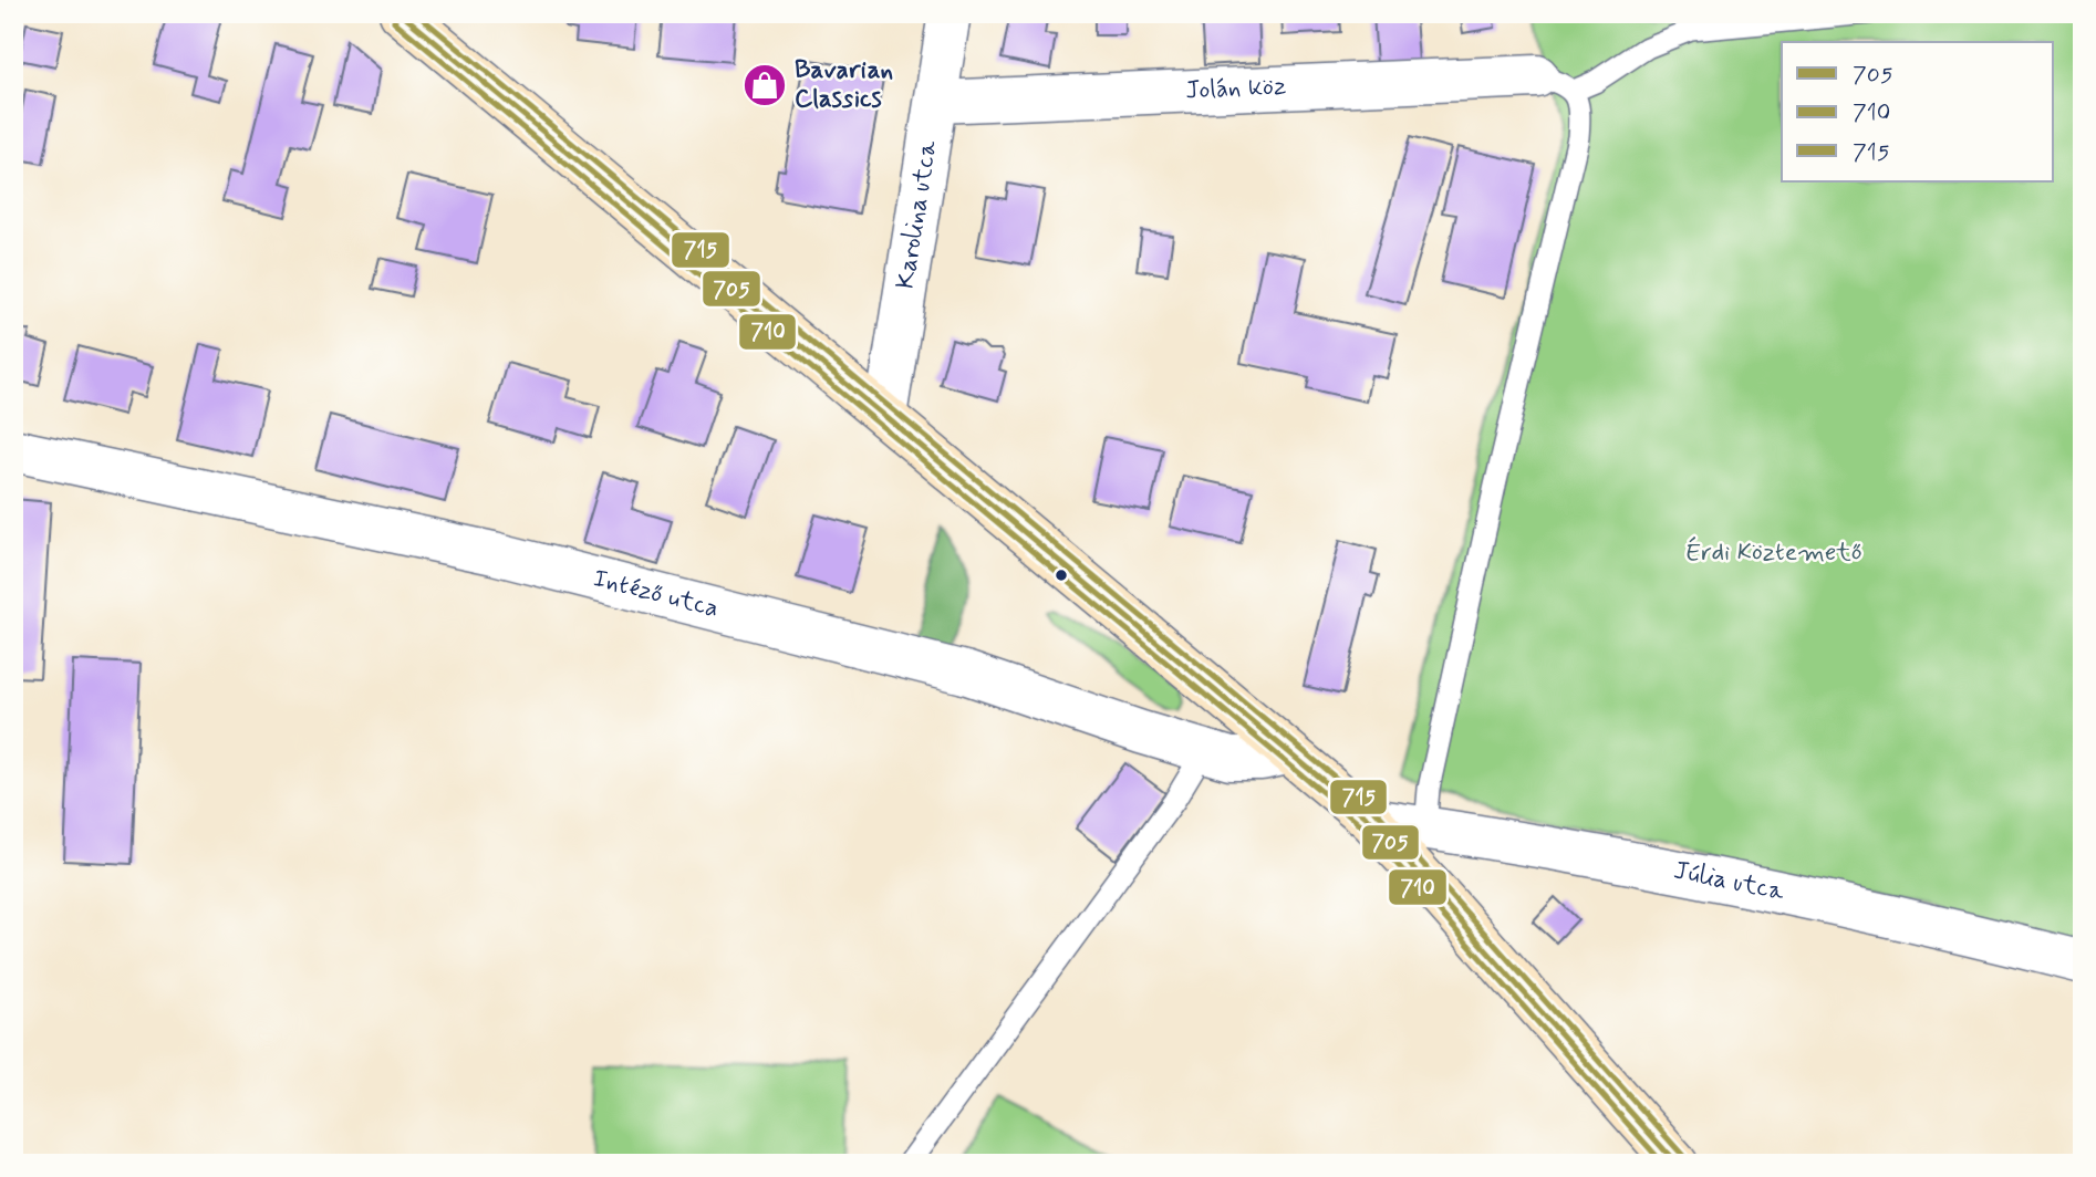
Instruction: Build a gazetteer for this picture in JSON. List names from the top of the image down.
{
  "streets": {
    "street": [
      "Jolán köz",
      "Karolina utca",
      "Intéző utca",
      "Júlia utca"
    ]
  },
  "crossings": [
    ["Jolán köz", "Karolina utca"]
  ],
  "parks": ["Érdi Köztemető"],
  "places": {
    "shop": ["Bavarian Classics"]
  },
  "lines": ["transit line 705", "transit line 715", "transit line 710"],
  "legend": ["705", "710", "715"]
}
